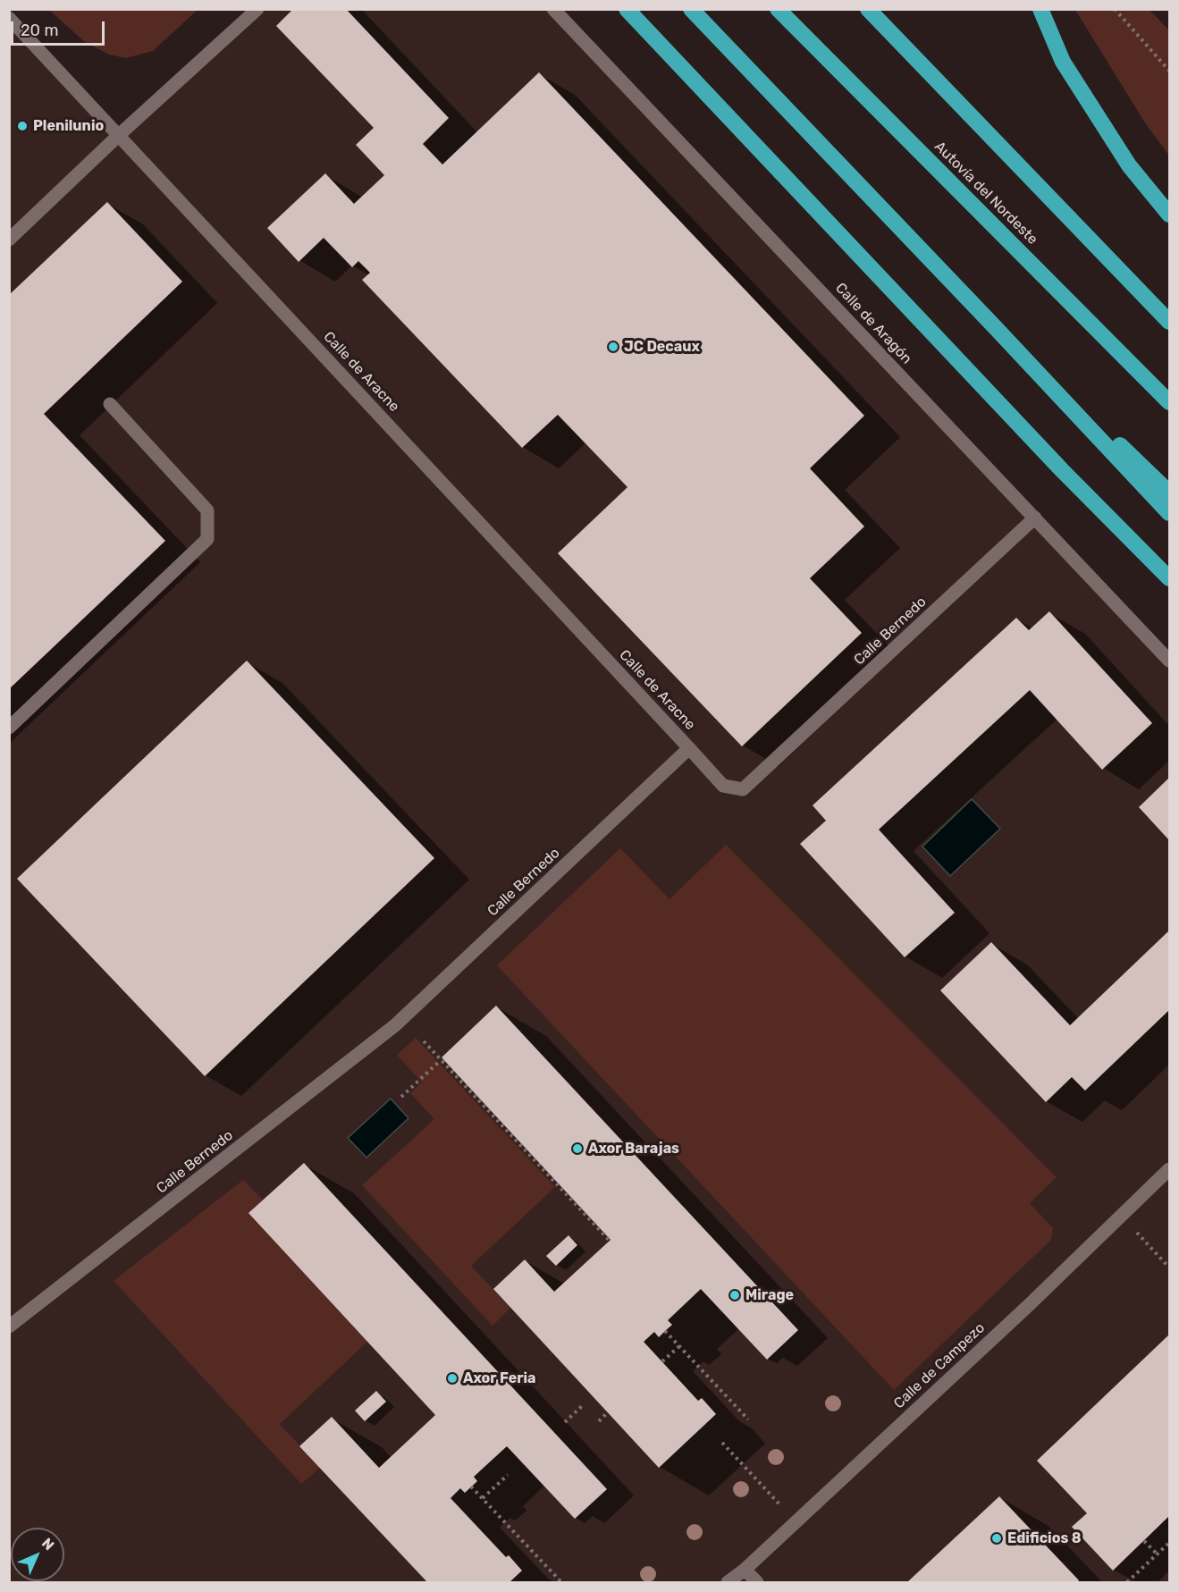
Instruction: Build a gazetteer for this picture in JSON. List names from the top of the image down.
{
  "streets": {
    "highway": ["Autovía del Nordeste"],
    "street": [
      "Calle de Aragón",
      "Calle de Aracne",
      "Calle Bernedo",
      "Calle de Campezo"
    ]
  },
  "crossings": [
    ["Calle de Aragón", "Calle Bernedo"],
    ["Calle de Aracne", "Calle Bernedo"]
  ],
  "places": [
    "Plenilunio",
    "JC Decaux",
    "Axor Barajas",
    "Mirage",
    "Axor Feria",
    "Edificios 8"
  ],
  "scale_bar": "20 m",
  "north": "top right"
}
